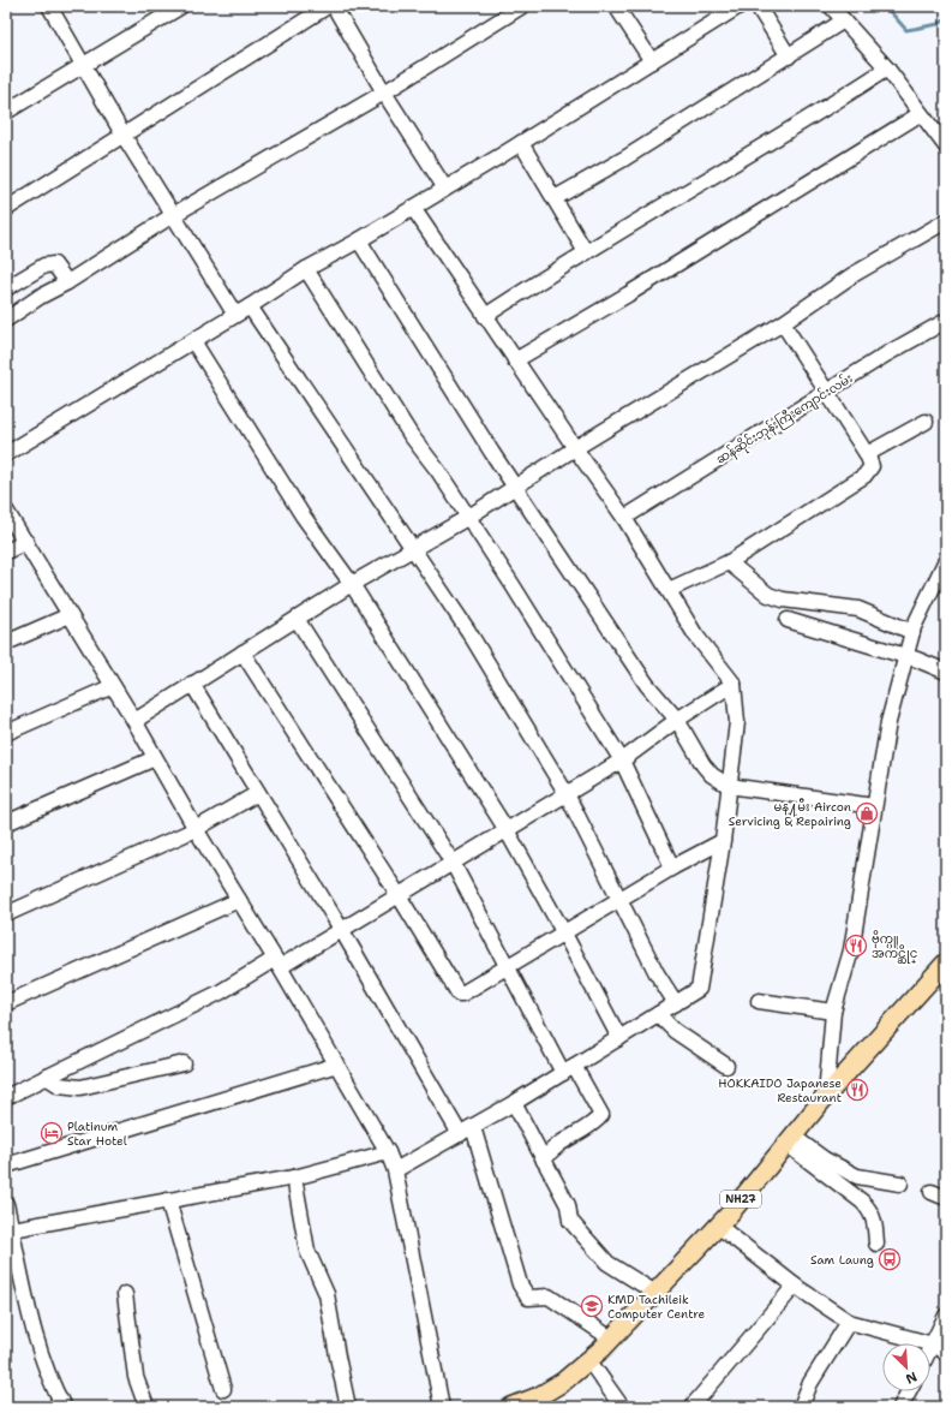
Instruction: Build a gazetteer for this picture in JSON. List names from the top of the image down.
{
  "streets": {
    "main road": ["NH27"],
    "street": ["ဆန်ဆိုင်းဘုန်းကြီးကျောင်းလမ်း"]
  },
  "places": {
    "shop": ["မန္႔မီး Aircon Servicing & Repairing"],
    "restaurant": ["ဗိုက္ပူ အကင္ဆိုင္", "HOKKAIDO Japanese Restaurant"],
    "hotel": ["Platinum Star Hotel"],
    "bus stop": ["Sam Laung"],
    "school or university": ["KMD Tachileik Computer Centre"]
  },
  "north": "bottom right"
}
